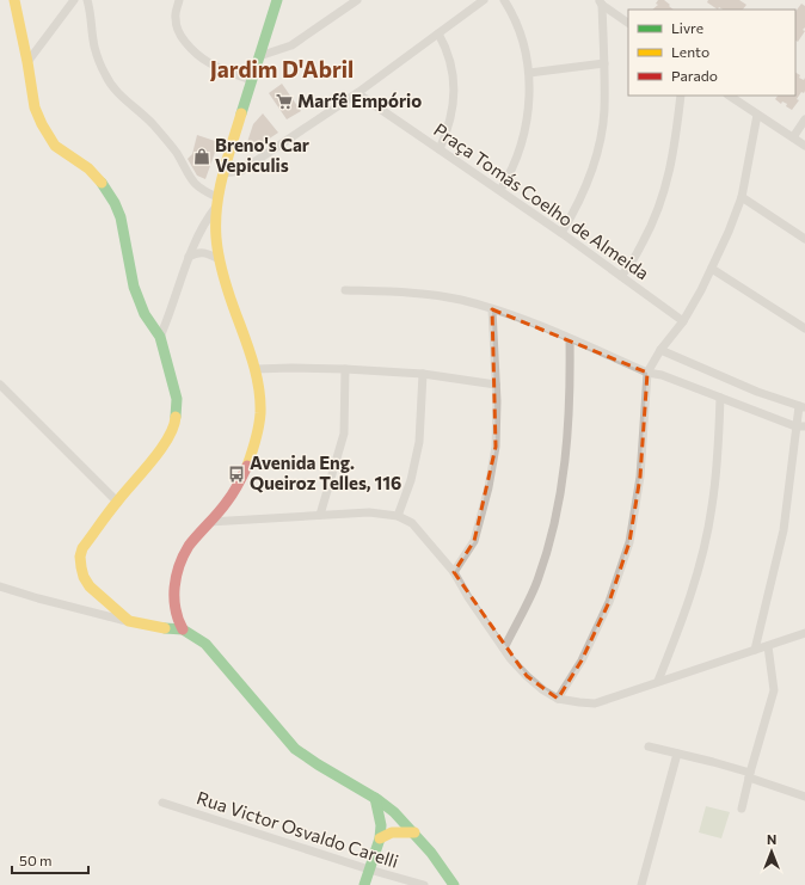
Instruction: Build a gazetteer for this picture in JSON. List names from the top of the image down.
{
  "streets": {
    "street": ["Praça Tomás Coelho de Almeida", "Rua Victor Osvaldo Carelli"]
  },
  "districts": ["Jardim D'Abril"],
  "places": {
    "supermarket": ["Marfê Empório"],
    "shop": ["Breno's Car Vepiculis"],
    "bus stop": ["Avenida Eng. Queiroz Telles, 116"]
  },
  "legend": ["Livre", "Lento", "Parado"],
  "scale_bar": "50 m",
  "north": "top"
}
